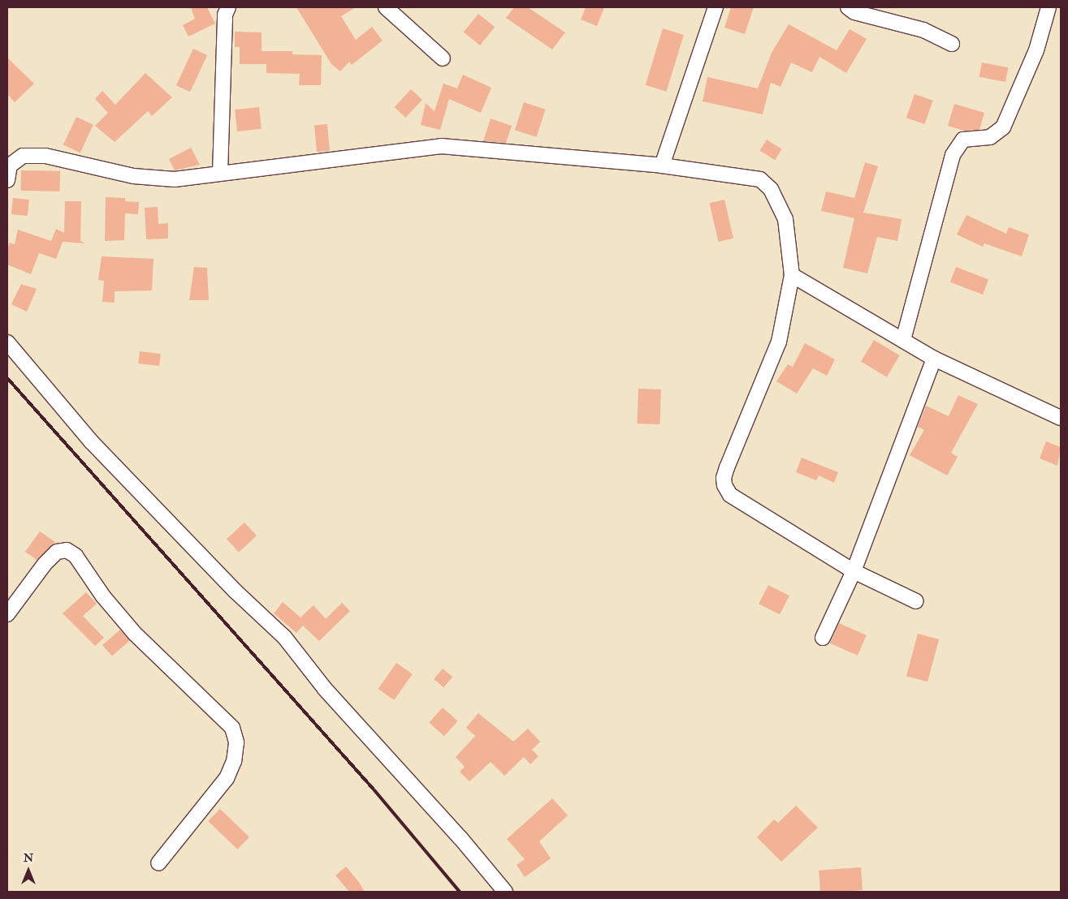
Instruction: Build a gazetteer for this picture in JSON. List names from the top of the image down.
{
  "north": "top"
}
